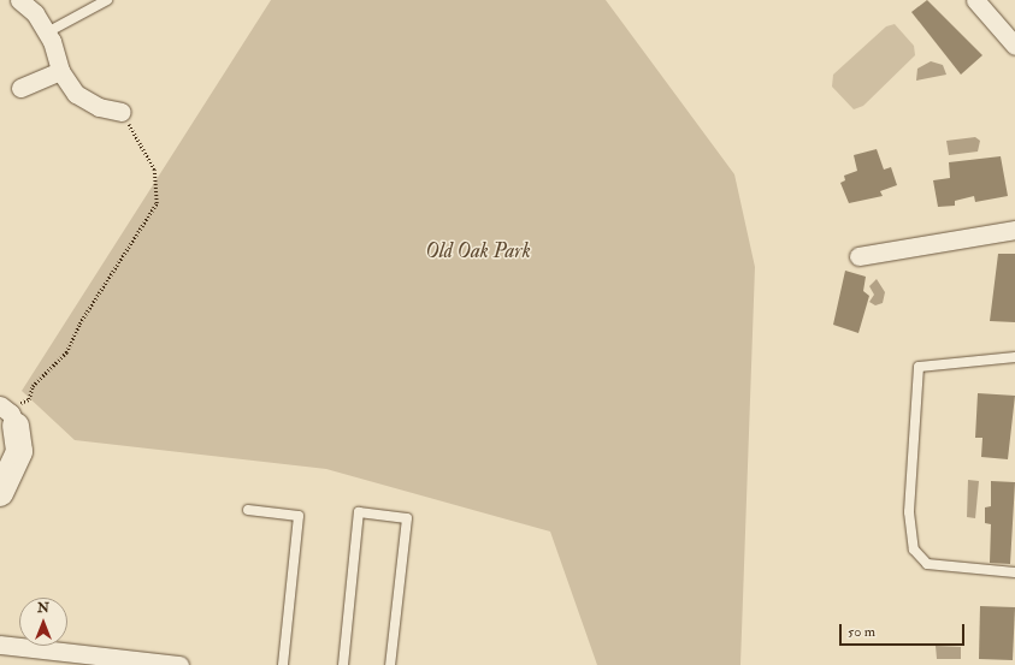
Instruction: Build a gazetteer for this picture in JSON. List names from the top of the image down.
{
  "parks": ["Old Oak Park"],
  "scale_bar": "50 m",
  "north": "top"
}
